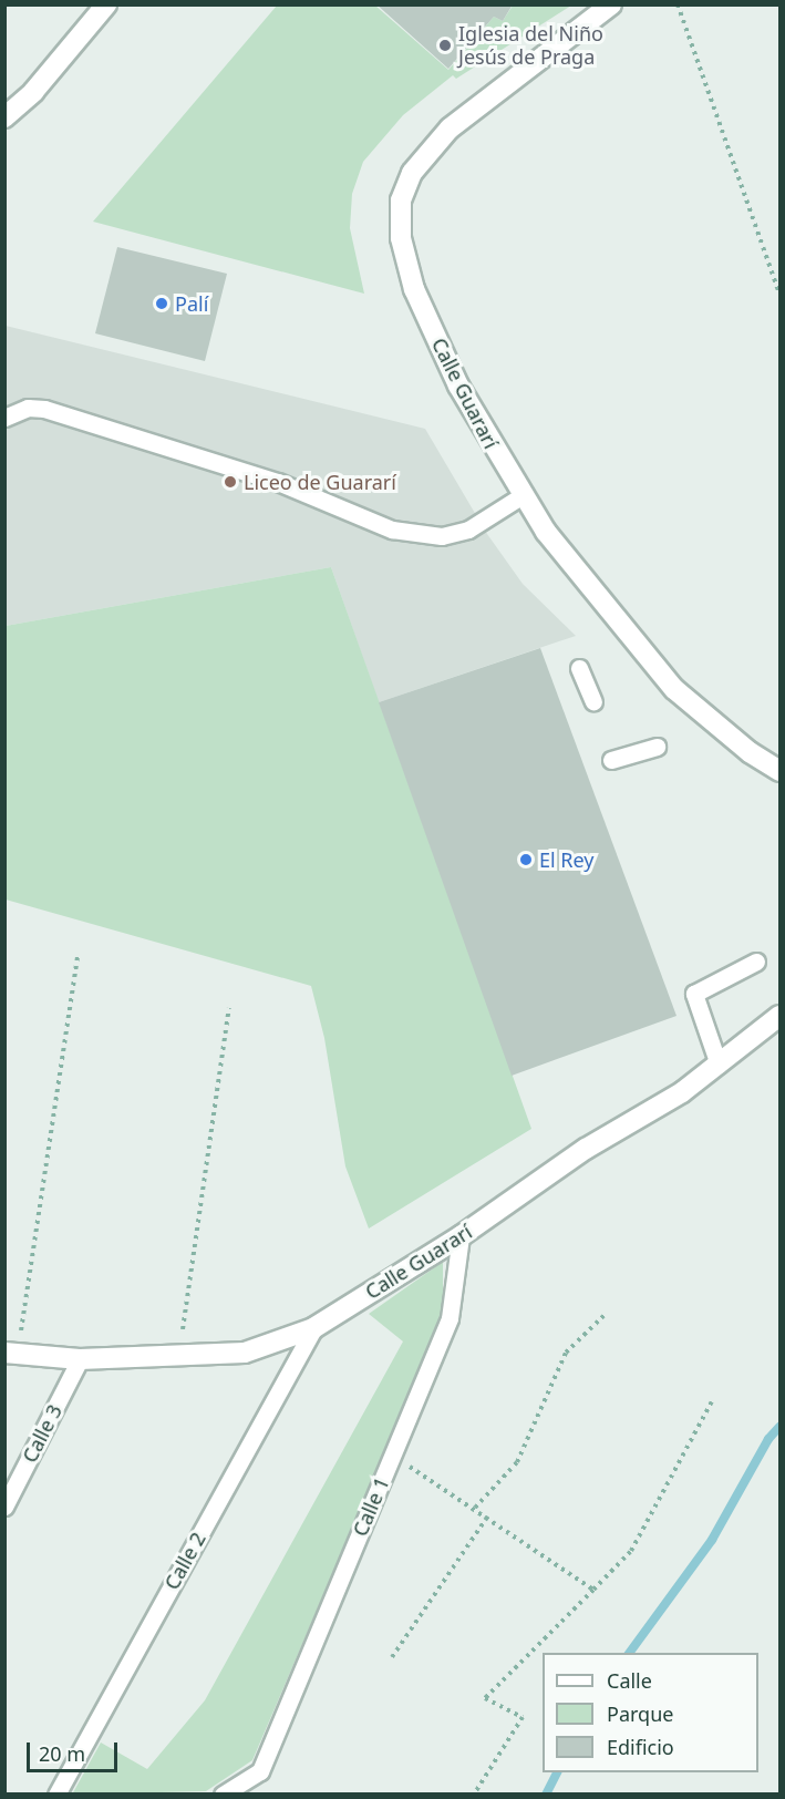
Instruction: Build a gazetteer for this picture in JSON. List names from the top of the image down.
{
  "streets": {
    "street": ["Calle Guararí"],
    "lane": ["Calle 3", "Calle 1", "Calle 2"]
  },
  "crossings": [
    ["Calle Guararí", "Calle 3"],
    ["Calle Guararí", "Calle 1"],
    ["Calle Guararí", "Calle 2"]
  ],
  "places": [
    "Iglesia del Niño Jesús de Praga",
    "Palí",
    "Liceo de Guararí",
    "El Rey"
  ],
  "legend": ["Calle", "Parque", "Edificio"],
  "scale_bar": "20 m"
}
